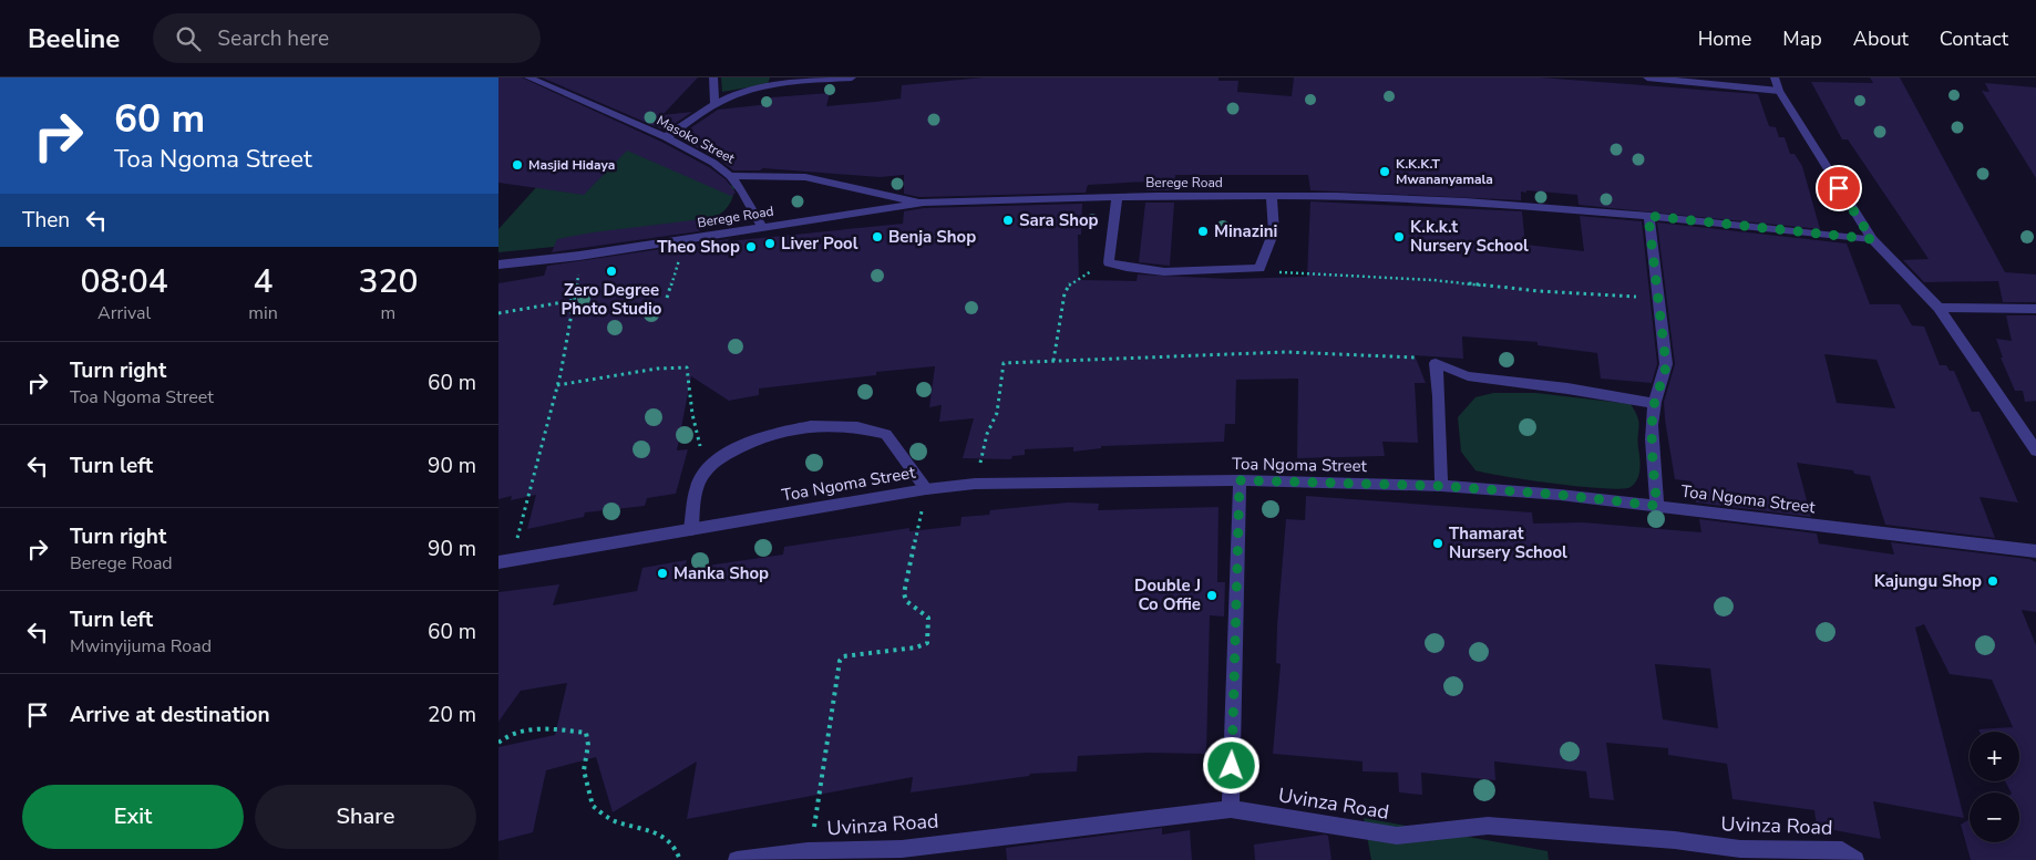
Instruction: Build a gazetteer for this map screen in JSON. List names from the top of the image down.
{
  "streets": {
    "street": [
      "Masoko Street",
      "Berege Road",
      "Toa Ngoma Street",
      "Uvinza Road"
    ]
  },
  "crossings": [
    ["Masoko Street", "Berege Road"]
  ],
  "places": [
    "Masjid Hidaya",
    "K.K.K.T Mwananyamala",
    "Sara Shop",
    "Minazini",
    "Benja Shop",
    "K.k.k.t Nursery School",
    "Liver Pool",
    "Theo Shop",
    "Zero Degree Photo Studio",
    "Thamarat Nursery School",
    "Manka Shop",
    "Kajungu Shop",
    "Double J Co Offie"
  ],
  "page": {
    "header": "Beeline",
    "search": "Search here",
    "nav": [
      "Home",
      "Map",
      "About",
      "Contact"
    ],
    "turn": ["60 m", "Toa Ngoma Street"],
    "then": "Then",
    "eta": [
      "08:04",
      "Arrival",
      "4",
      "min",
      "320",
      "m"
    ],
    "list": [
      {
        "name": "Turn right",
        "note": "Toa Ngoma Street",
        "value": "60 m"
      },
      {
        "name": "Turn left",
        "value": "90 m"
      },
      {
        "name": "Turn right",
        "note": "Berege Road",
        "value": "90 m"
      },
      {
        "name": "Turn left",
        "note": "Mwinyijuma Road",
        "value": "60 m"
      },
      {
        "name": "Arrive at destination",
        "value": "20 m"
      }
    ],
    "map_buttons": ["+", "−"],
    "buttons": ["Exit", "Share"]
  }
}
